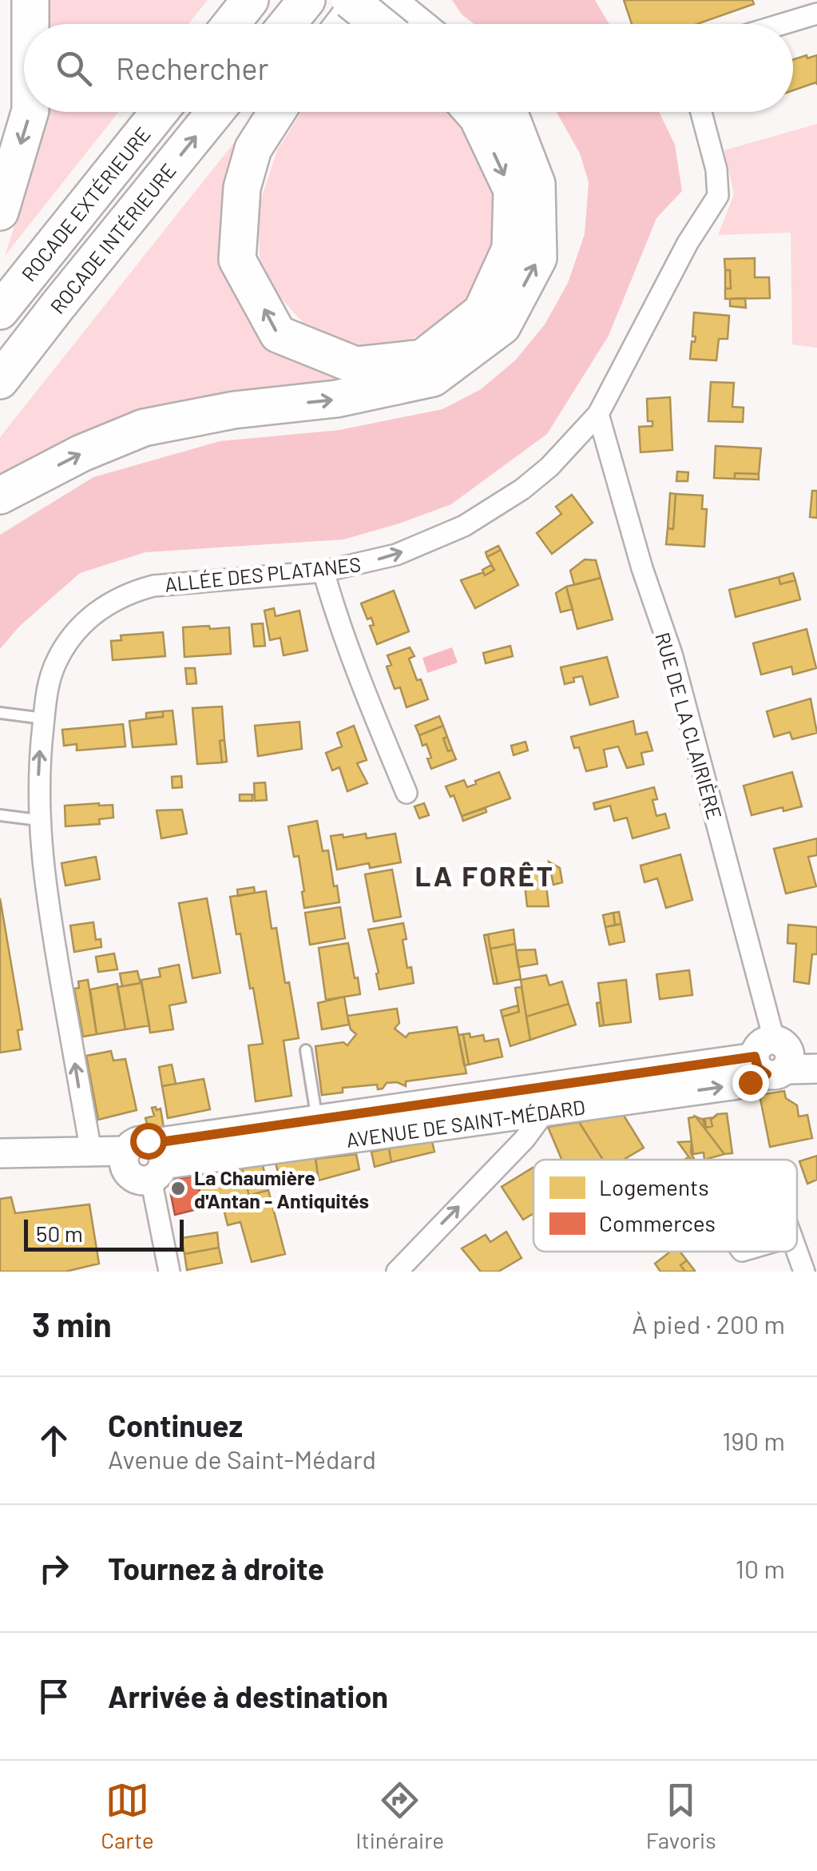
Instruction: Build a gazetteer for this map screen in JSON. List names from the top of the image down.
{
  "streets": {
    "highway": ["ROCADE EXTÉRIEURE", "ROCADE INTÉRIEURE"],
    "main road": ["AVENUE DE SAINT-MÉDARD"],
    "street": ["ALLÉE DES PLATANES", "RUE DE LA CLAIRIÈRE"]
  },
  "crossings": [
    ["ALLÉE DES PLATANES", "RUE DE LA CLAIRIÈRE"],
    ["ALLÉE DES PLATANES", "AVENUE DE SAINT-MÉDARD"],
    ["RUE DE LA CLAIRIÈRE", "AVENUE DE SAINT-MÉDARD"]
  ],
  "one_way": ["ALLÉE DES PLATANES"],
  "districts": ["LA FORÊT"],
  "places": ["La Chaumière d'Antan - Antiquités"],
  "legend": ["Logements", "Commerces"],
  "scale_bar": "50 m",
  "page": {
    "search": "Rechercher",
    "scale": "50 m",
    "heading": ["3 min", "À pied · 200 m"],
    "list": [
      ["Continuez", "Avenue de Saint-Médard", "190 m"],
      ["Tournez à droite", "10 m"],
      "Arrivée à destination"
    ],
    "nav": ["Carte", "Itinéraire", "Favoris"]
  }
}
